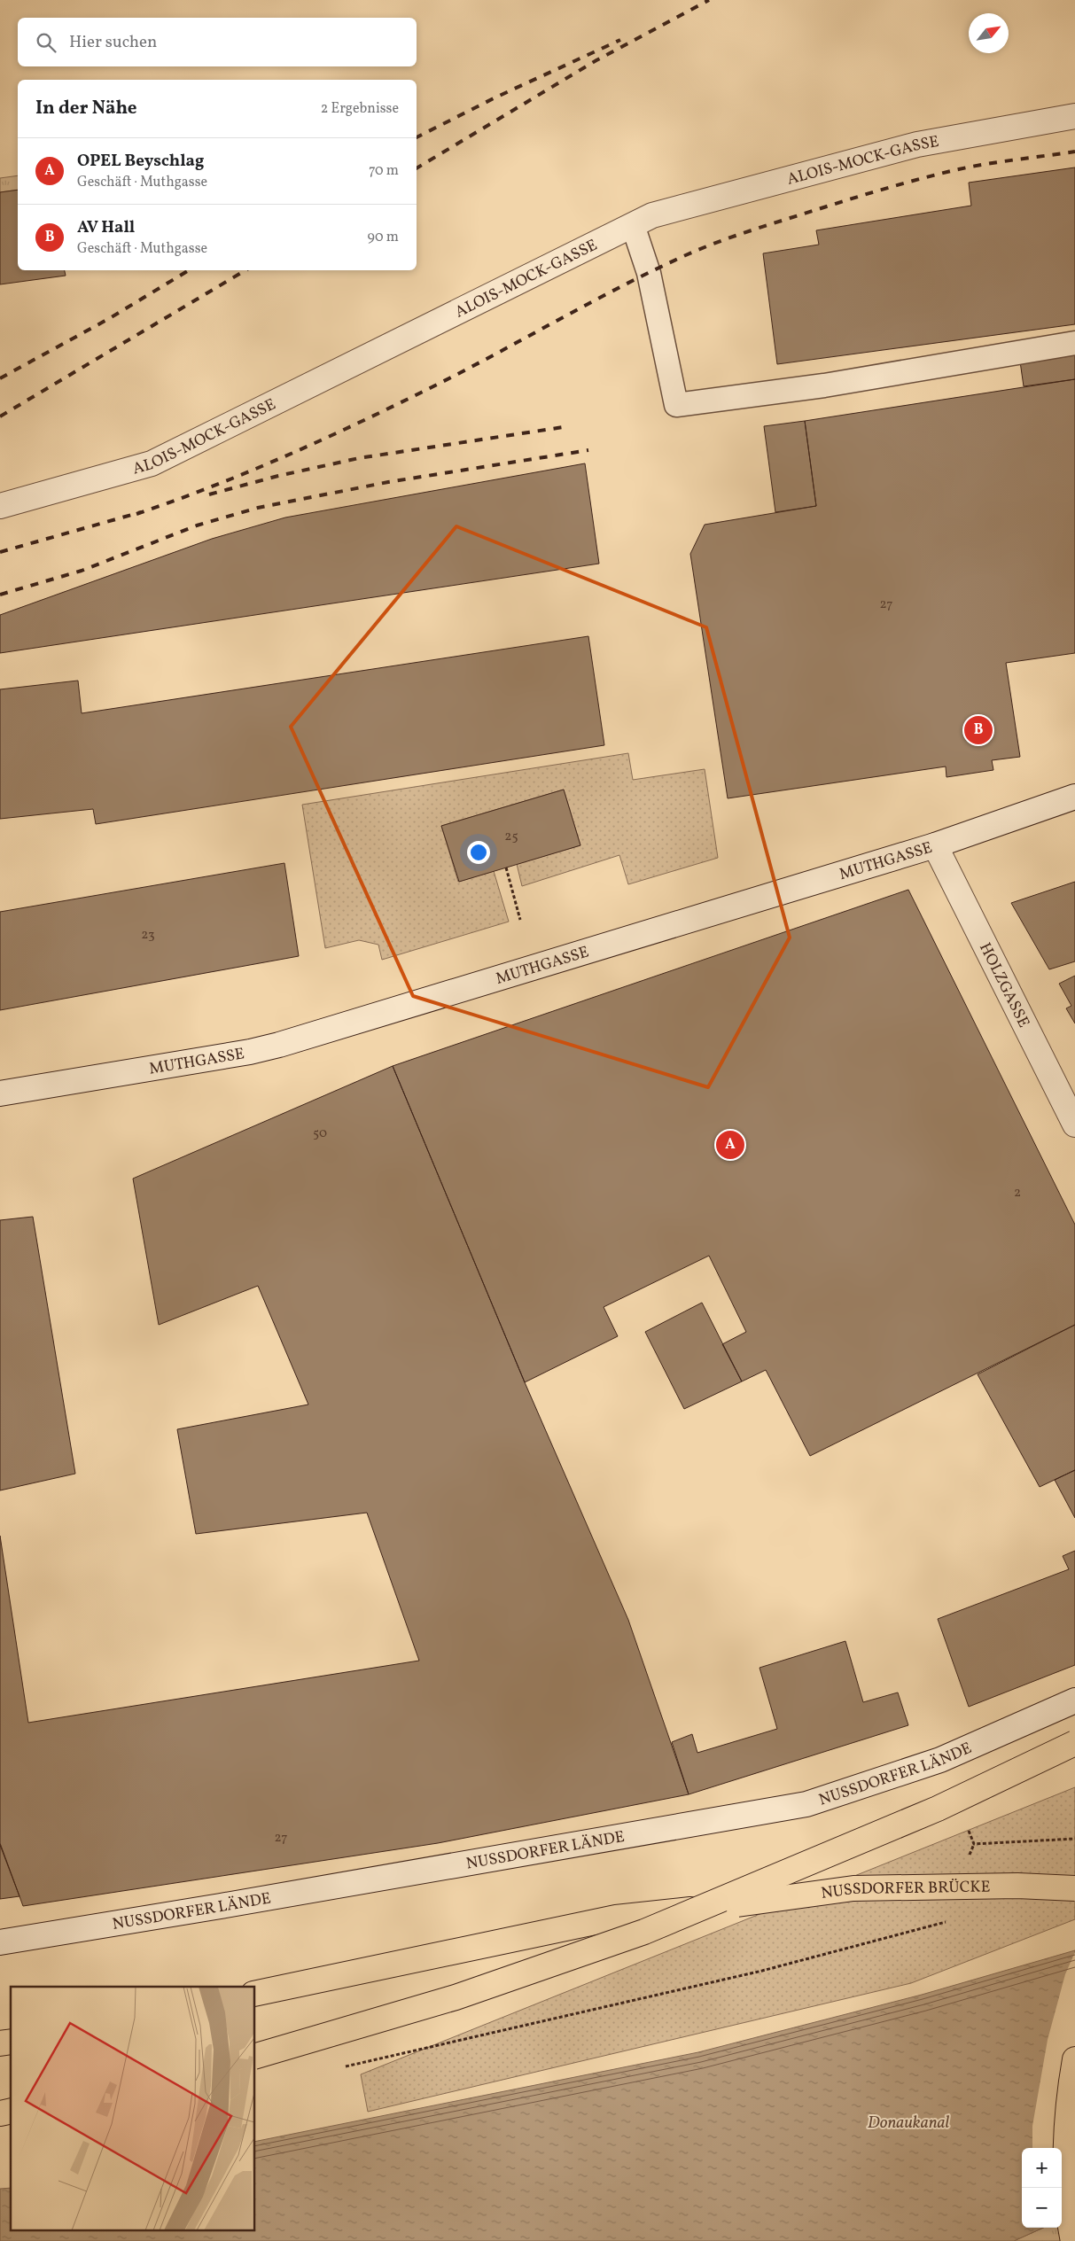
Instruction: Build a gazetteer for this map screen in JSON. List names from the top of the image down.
{
  "streets": {
    "highway": ["NUSSDORFER BRÜCKE"],
    "street": [
      "ALOIS-MOCK-GASSE",
      "MUTHGASSE",
      "HOLZGASSE",
      "NUSSDORFER LÄNDE"
    ]
  },
  "crossings": [
    ["MUTHGASSE", "HOLZGASSE"]
  ],
  "water": ["Donaukanal"],
  "house_numbers": [
    "27",
    "25",
    "23",
    "50",
    "2",
    "27"
  ],
  "north": "top right",
  "page": {
    "search": "Hier suchen",
    "heading": ["In der Nähe", "2 Ergebnisse"],
    "list": [
      {
        "mark": "A",
        "name": "OPEL Beyschlag",
        "note": "Geschäft · Muthgasse",
        "value": "70 m"
      },
      {
        "mark": "B",
        "name": "AV Hall",
        "note": "Geschäft · Muthgasse",
        "value": "90 m"
      }
    ],
    "pins": ["B", "A"],
    "map_buttons": ["+", "−"]
  }
}
